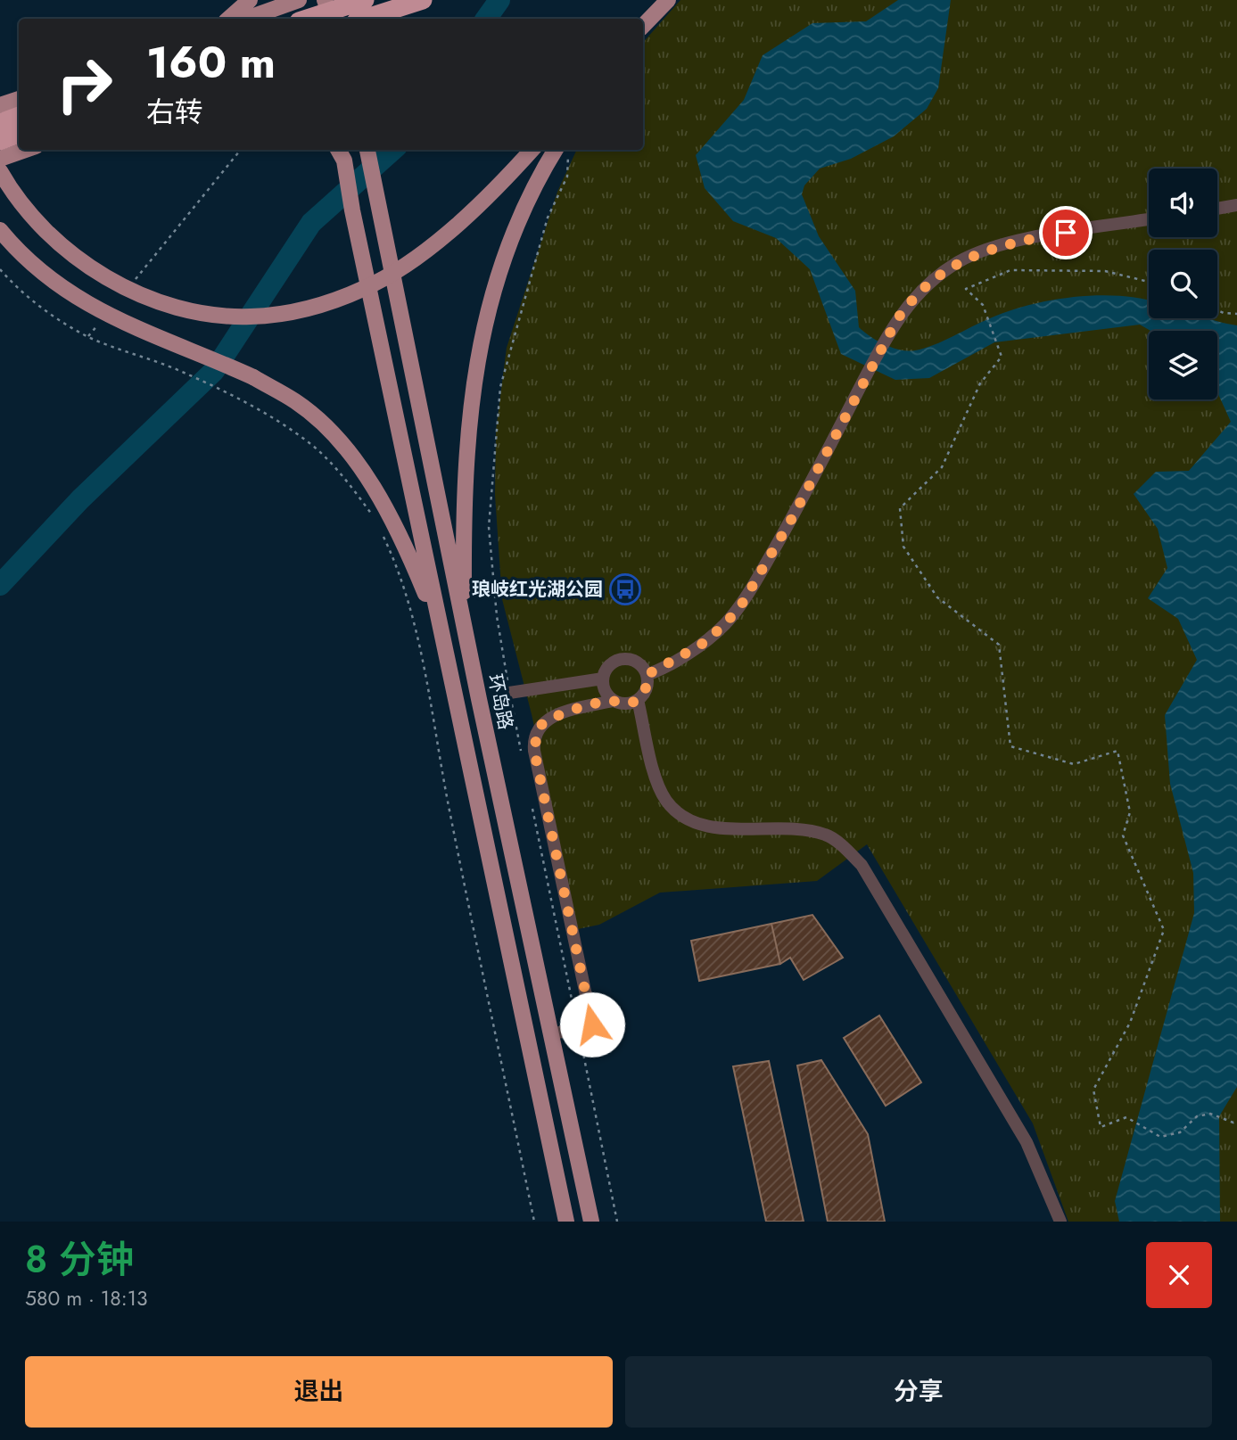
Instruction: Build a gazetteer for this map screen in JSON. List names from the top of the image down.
{
  "streets": {
    "main road": ["环岛路"]
  },
  "places": {
    "bus stop": ["琅岐红光湖公园"]
  },
  "page": {
    "turn": ["160 m", "右转"],
    "heading": ["8 分钟", "580 m · 18:13"],
    "buttons": ["退出", "分享"]
  }
}
